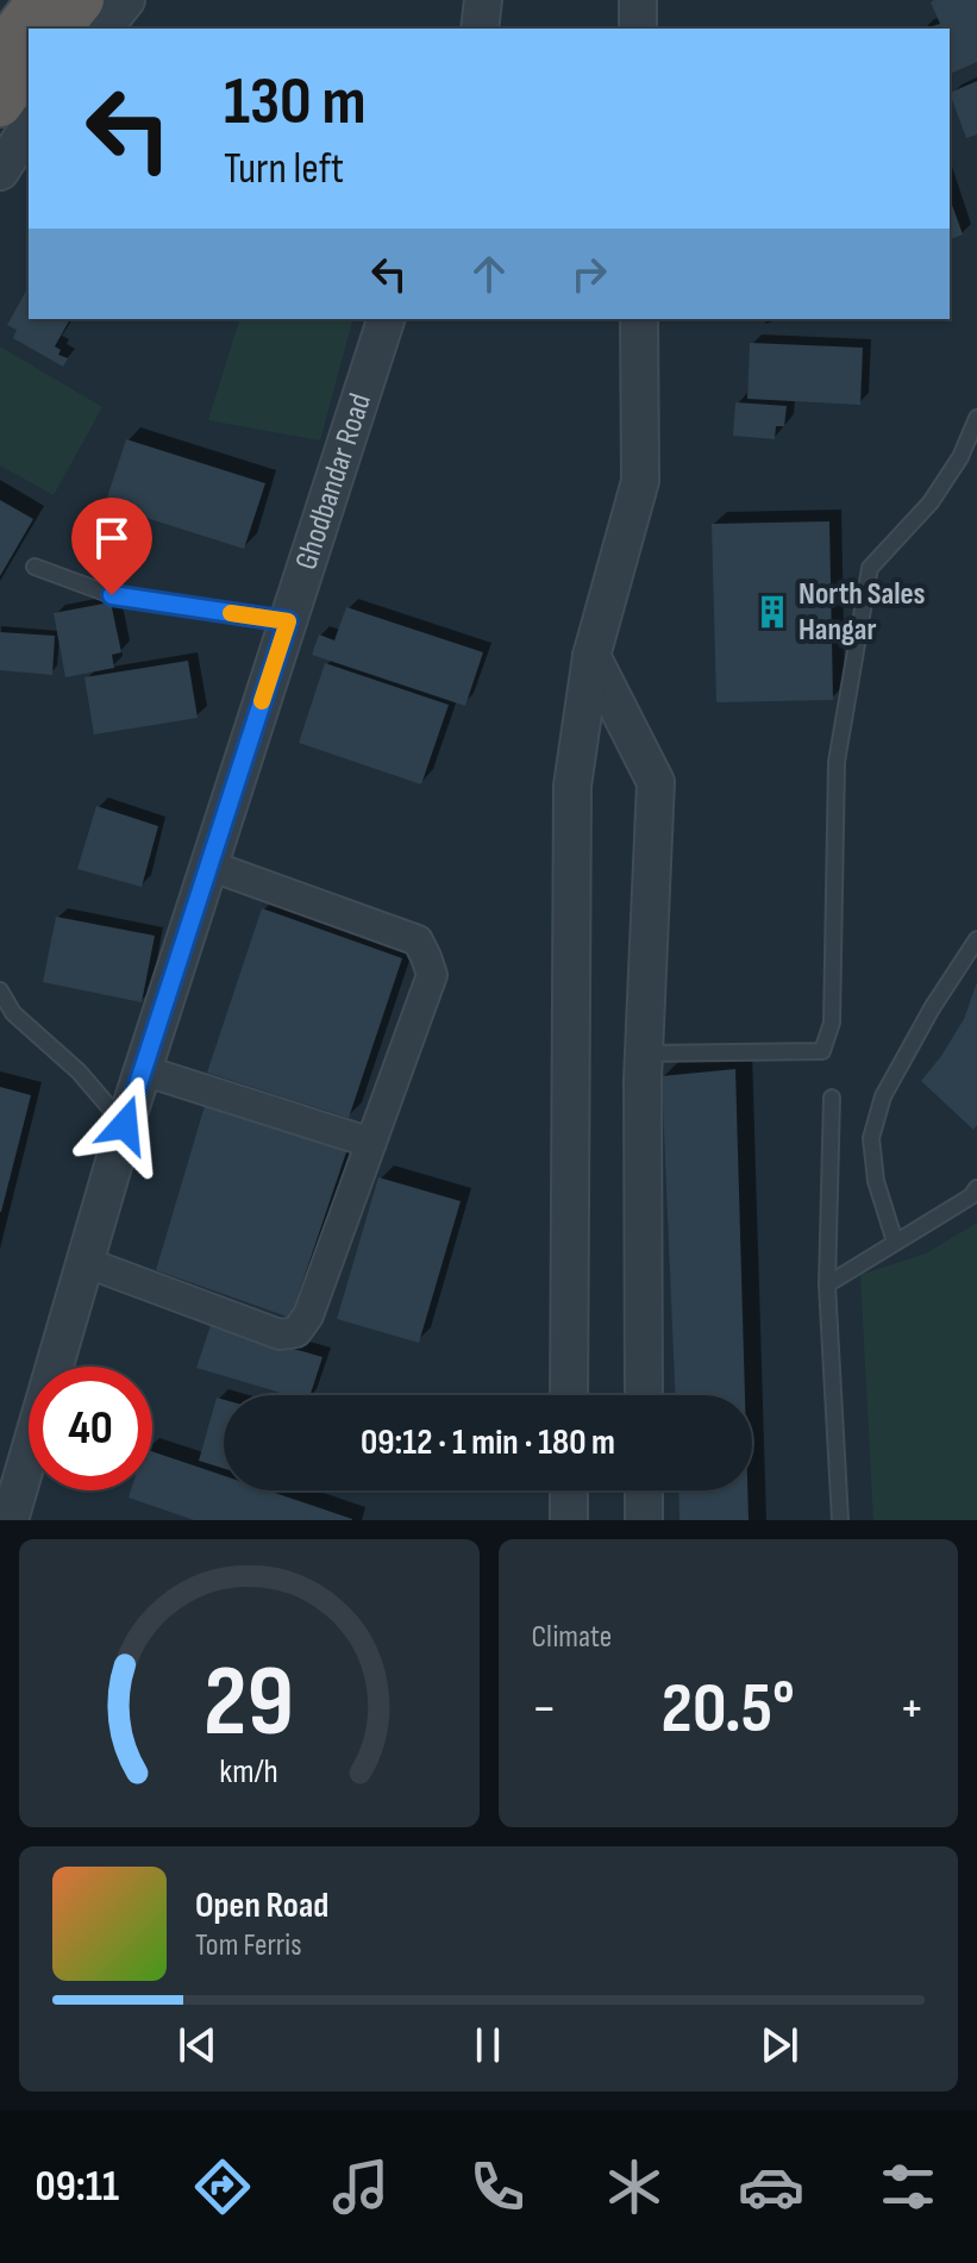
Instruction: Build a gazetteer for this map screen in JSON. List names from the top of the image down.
{
  "streets": {
    "street": ["Ghodbandar Road"]
  },
  "places": {
    "building": ["North Sales Hangar"]
  },
  "page": {
    "turn": ["130 m", "Turn left"],
    "limit": "40",
    "trip": "09:12 · 1 min · 180 m",
    "tile": "Climate",
    "heat": ["−", "20.5°", "+"],
    "song": ["Open Road", "Tom Ferris"],
    "tabs": "09:11",
    "gauge": ["29", "km/h"]
  }
}
